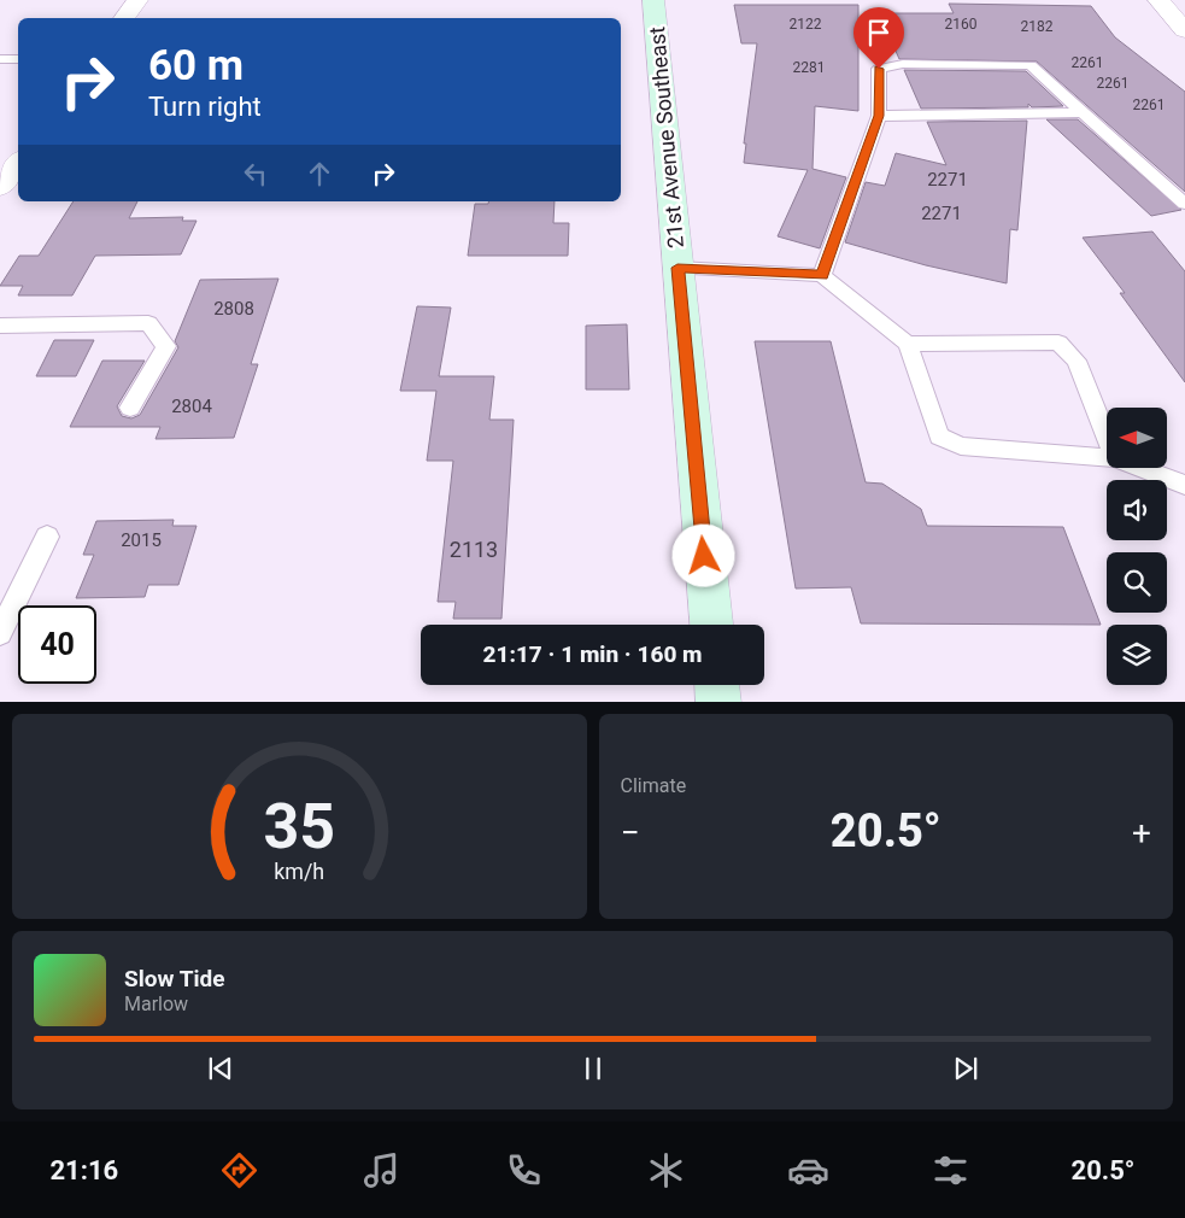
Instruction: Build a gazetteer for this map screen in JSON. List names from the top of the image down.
{
  "streets": {
    "street": ["21st Avenue Southeast"]
  },
  "house_numbers": [
    "2122",
    "2160",
    "2182",
    "2261",
    "2281",
    "2261",
    "2261",
    "2271",
    "2271",
    "2808",
    "2804",
    "2015",
    "2113"
  ],
  "north": "left",
  "page": {
    "turn": ["60 m", "Turn right"],
    "limit": "40",
    "trip": "21:17 · 1 min · 160 m",
    "tile": "Climate",
    "heat": ["−", "20.5°", "+"],
    "song": ["Slow Tide", "Marlow"],
    "tabs": ["21:16", "20.5°"],
    "gauge": ["35", "km/h"]
  }
}
